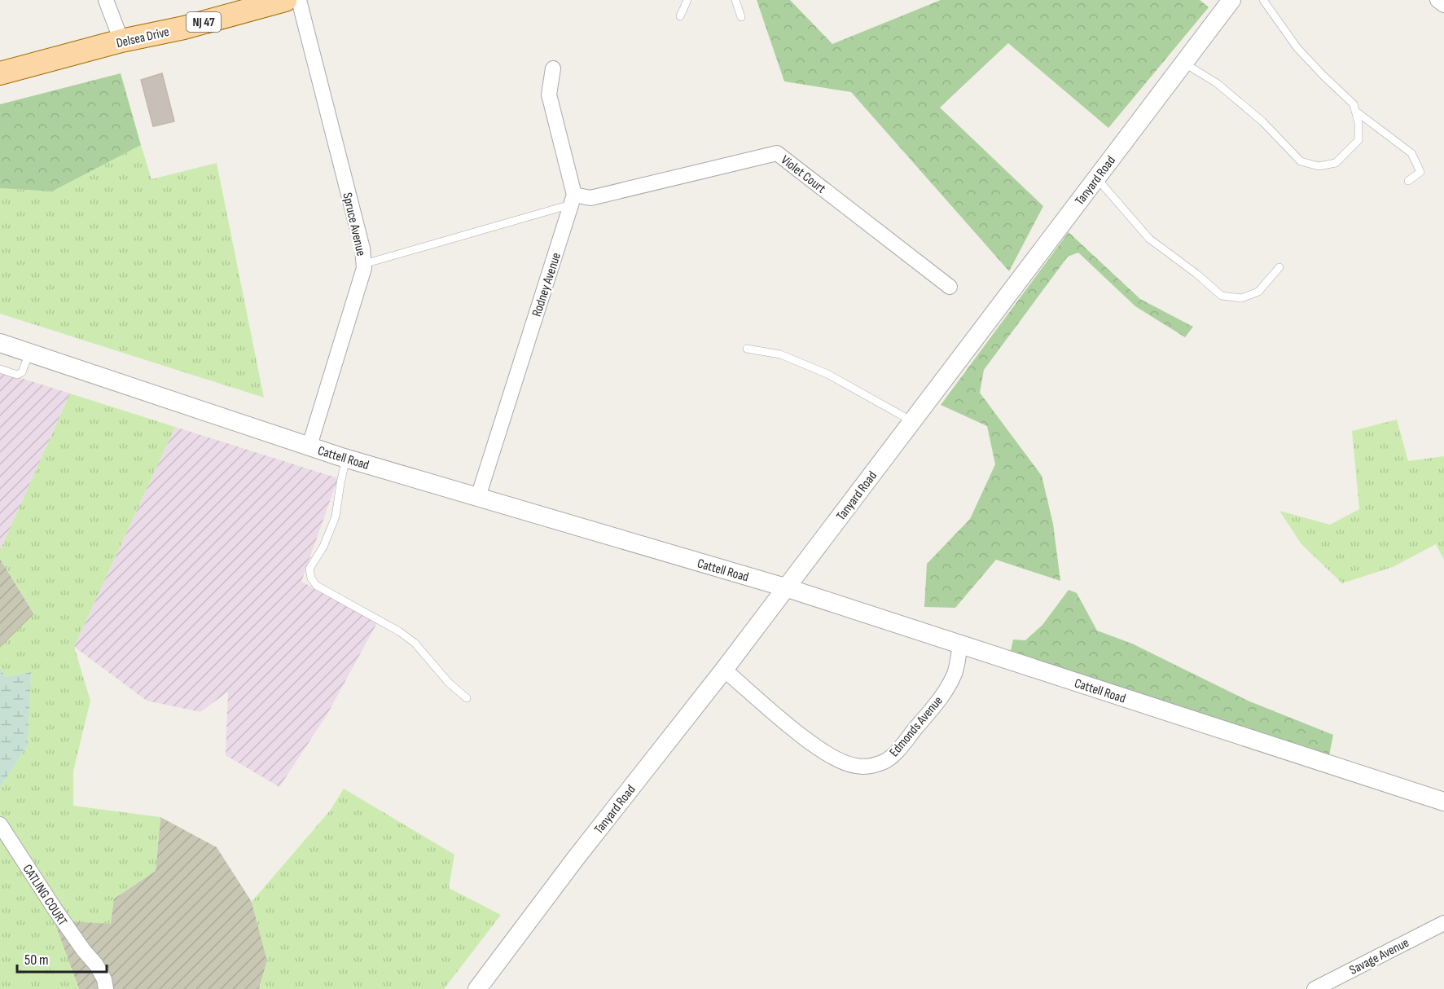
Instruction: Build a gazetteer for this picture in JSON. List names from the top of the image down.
{
  "streets": {
    "main road": ["NJ 47", "Delsea Drive"],
    "street": [
      "Violet Court",
      "Tanyard Road",
      "Spruce Avenue",
      "Rodney Avenue",
      "Cattell Road",
      "Edmonds Avenue",
      "CATLING COURT",
      "Savage Avenue"
    ]
  },
  "crossings": [
    ["Violet Court", "Rodney Avenue"],
    ["Tanyard Road", "Cattell Road"],
    ["Tanyard Road", "Edmonds Avenue"],
    ["Spruce Avenue", "Cattell Road"],
    ["Rodney Avenue", "Cattell Road"],
    ["Cattell Road", "Edmonds Avenue"]
  ],
  "scale_bar": "50 m"
}
